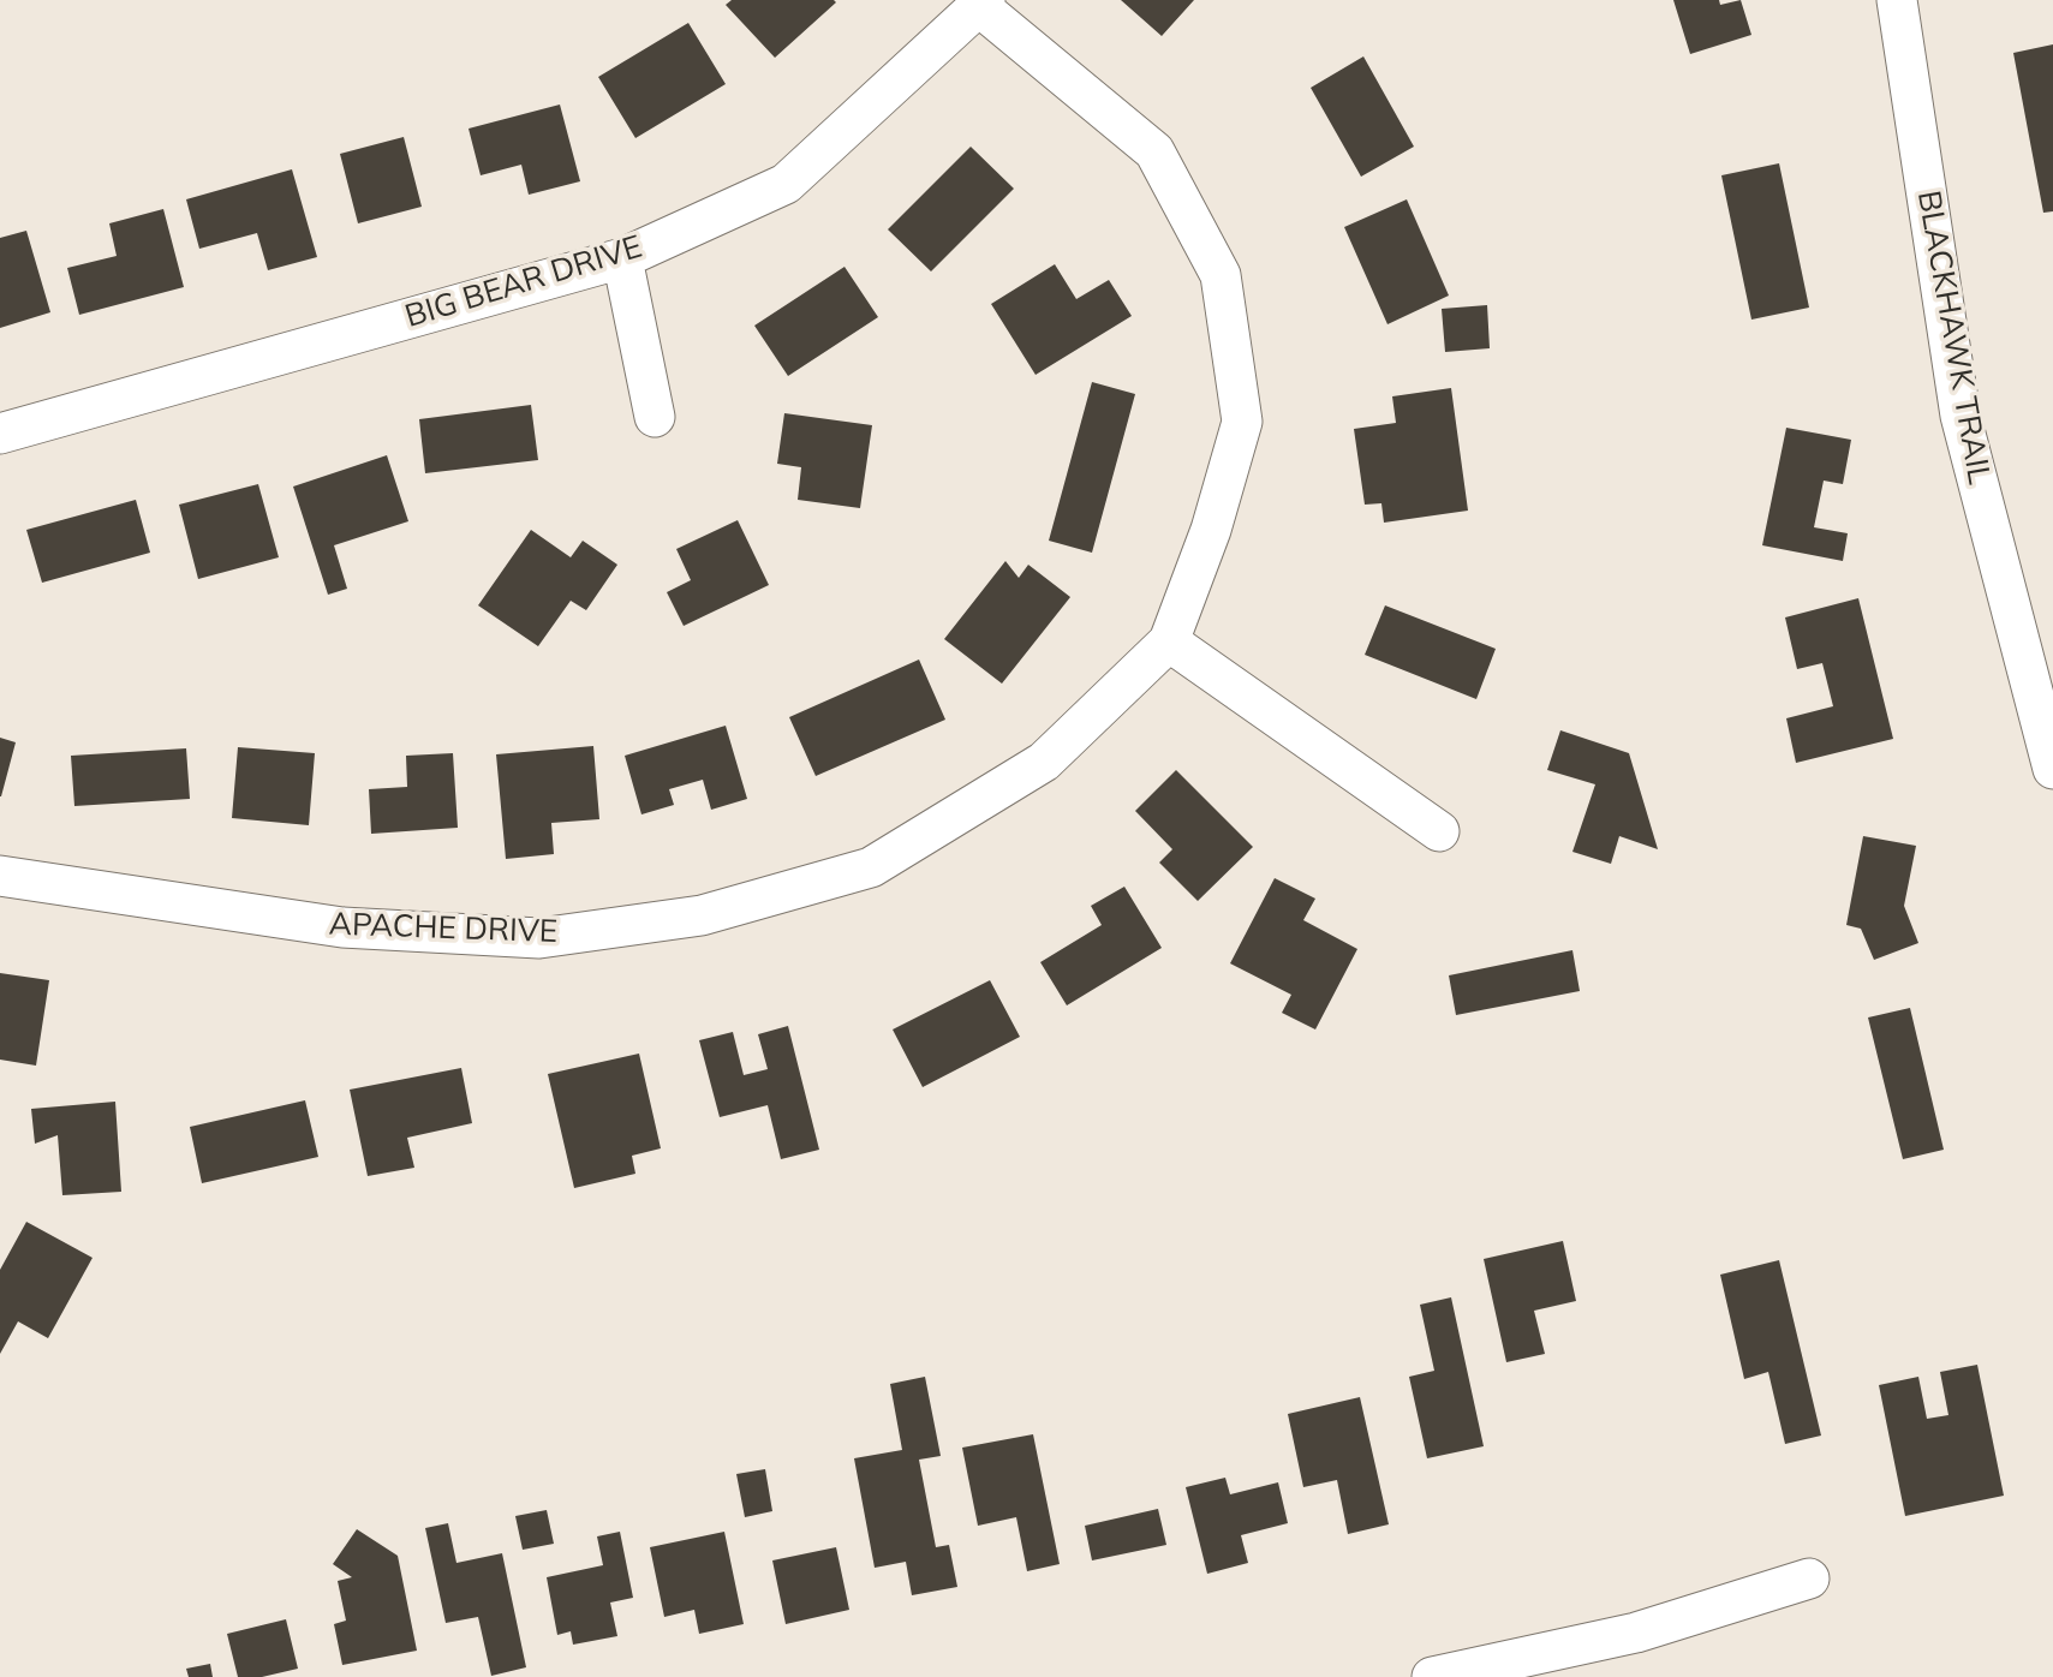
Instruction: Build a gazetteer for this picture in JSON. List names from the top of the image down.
{
  "streets": {
    "street": ["BIG BEAR DRIVE", "BLACKHAWK TRAIL", "APACHE DRIVE"]
  },
  "crossings": [
    ["BIG BEAR DRIVE", "APACHE DRIVE"]
  ]
}
